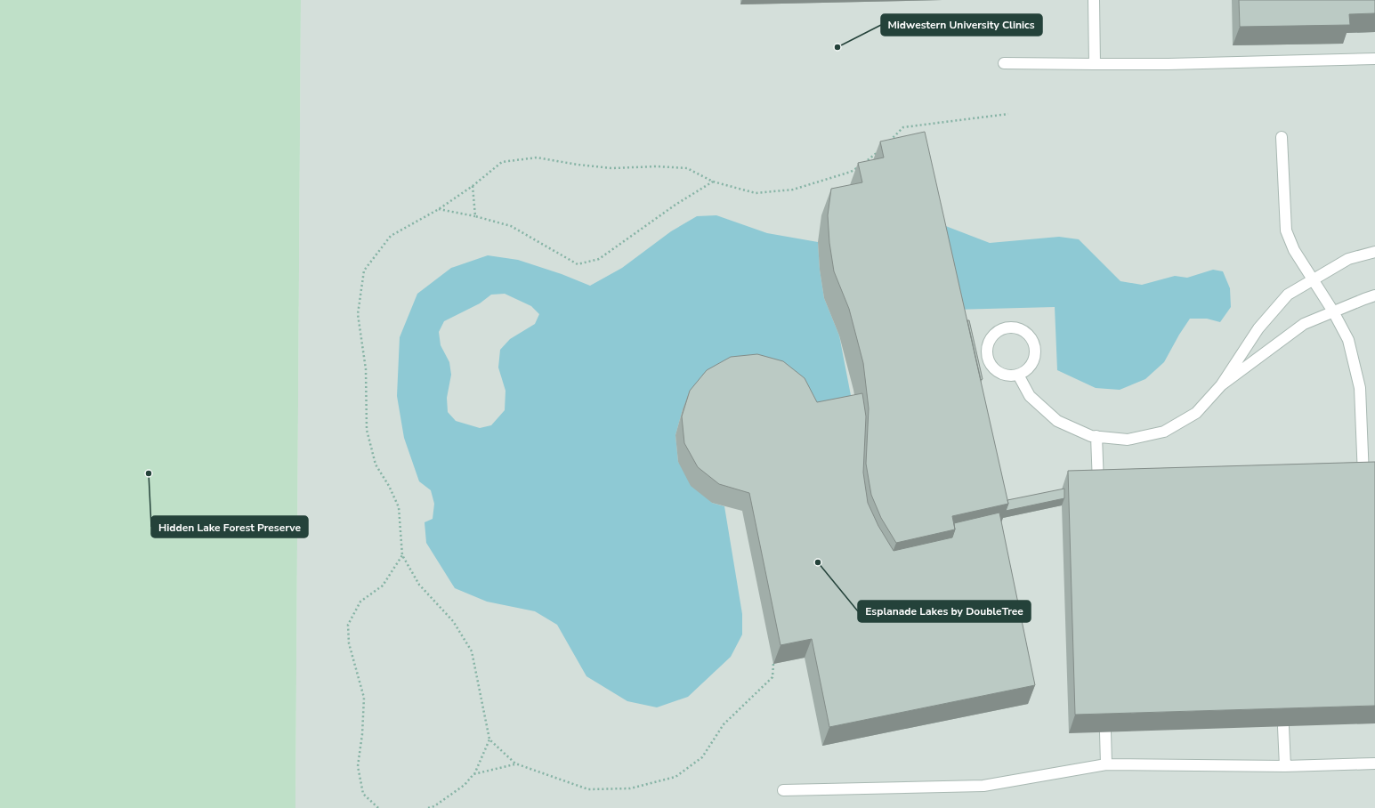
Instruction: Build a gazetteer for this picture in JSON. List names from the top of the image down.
{
  "places": ["Midwestern University Clinics", "Hidden Lake Forest Preserve", "Esplanade Lakes by DoubleTree"]
}
